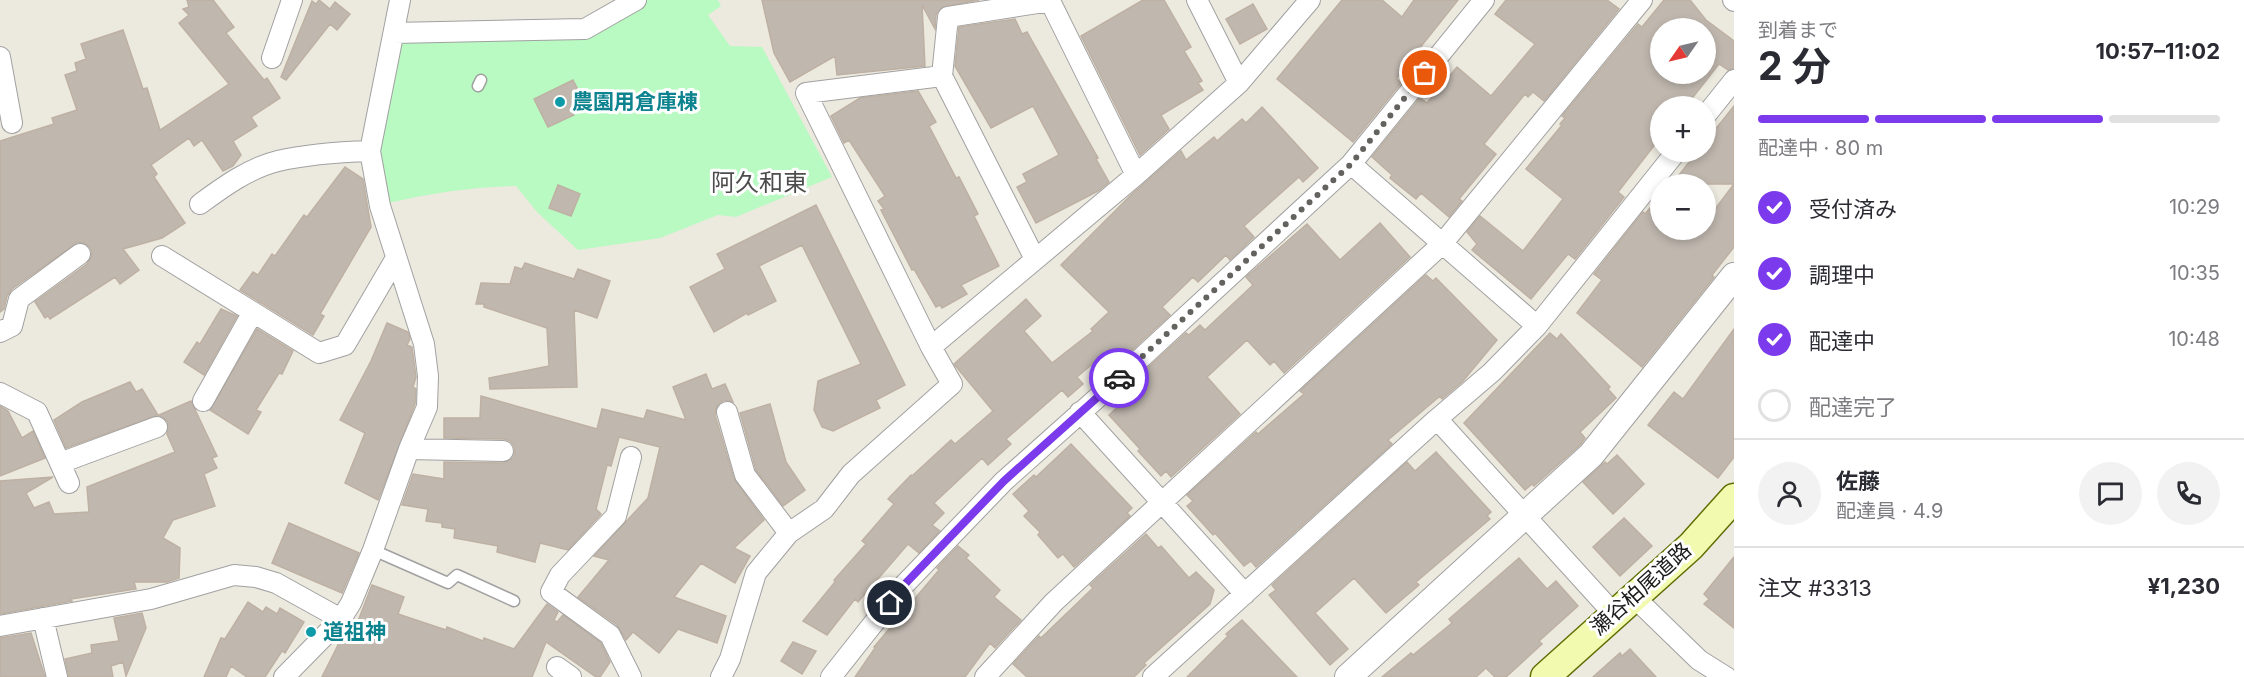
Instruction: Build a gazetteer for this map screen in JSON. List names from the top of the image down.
{
  "streets": {
    "main road": ["瀬谷柏尾道路"]
  },
  "districts": ["阿久和東"],
  "places": ["農園用倉庫棟", "道祖神"],
  "north": "bottom left",
  "page": {
    "heading": ["2 分", "到着まで", "10:57–11:02"],
    "panel": [
      "佐藤",
      "配達員 · 4.9",
      "注文 #3313",
      "¥1,230"
    ],
    "map_buttons": ["+", "−"],
    "bar": "配達中 · 80 m",
    "list": [
      ["受付済み", "10:29"],
      ["調理中", "10:35"],
      ["配達中", "10:48"],
      "配達完了"
    ]
  }
}
